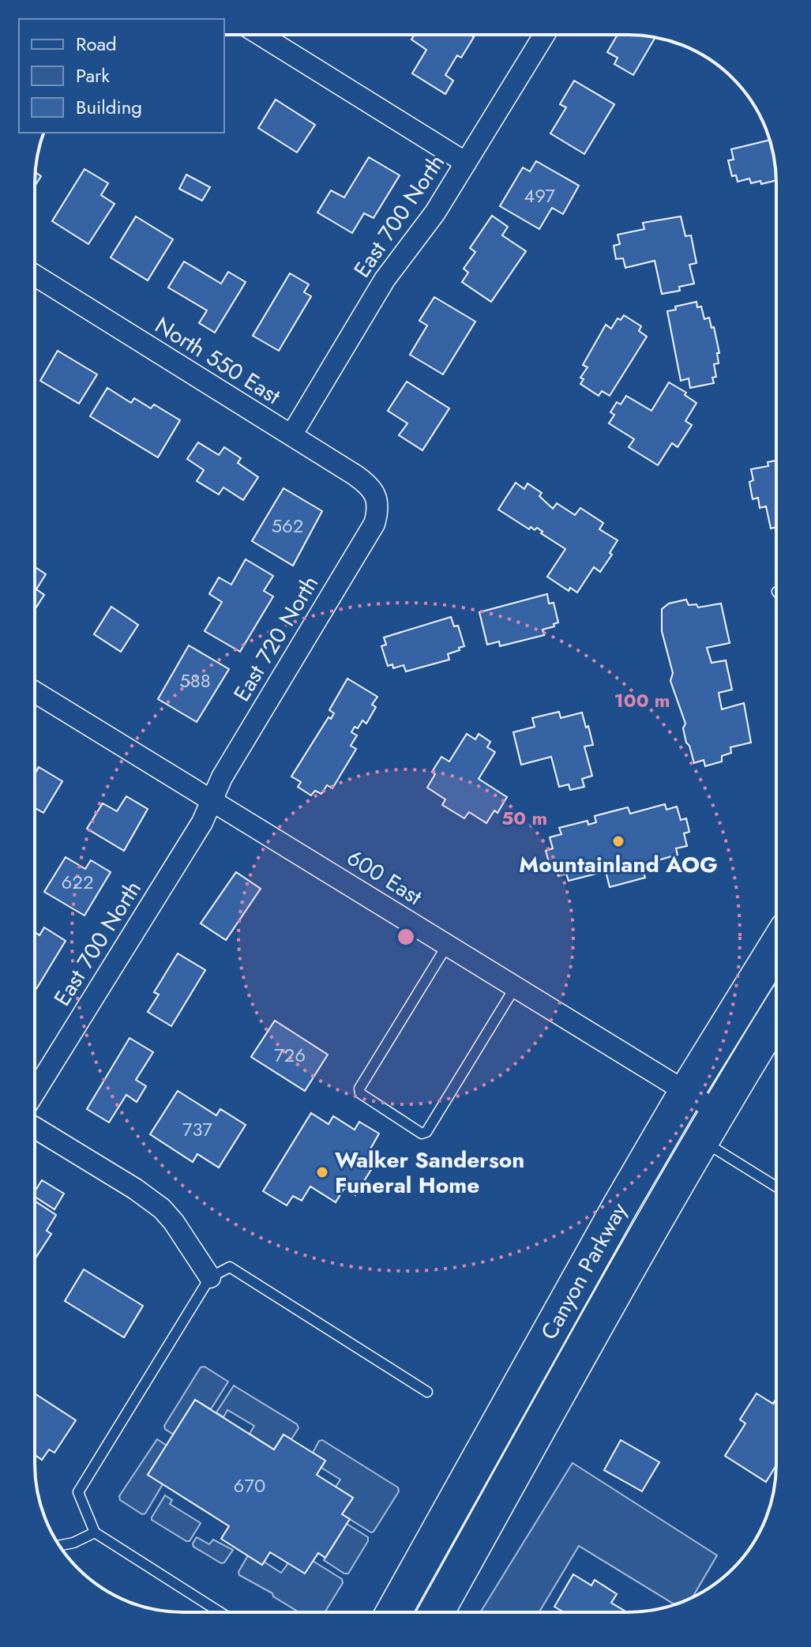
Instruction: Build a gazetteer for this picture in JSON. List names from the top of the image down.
{
  "streets": {
    "highway": ["Canyon Parkway"],
    "street": [
      "East 700 North",
      "North 550 East",
      "East 720 North",
      "600 East"
    ]
  },
  "crossings": [
    ["East 700 North", "North 550 East"],
    ["East 700 North", "East 720 North"],
    ["East 700 North", "600 East"],
    ["North 550 East", "East 720 North"],
    ["East 720 North", "600 East"],
    ["600 East", "Canyon Parkway"]
  ],
  "places": ["Mountainland AOG", "Walker Sanderson Funeral Home"],
  "house_numbers": [
    "497",
    "562",
    "588",
    "622",
    "726",
    "737",
    "670"
  ],
  "legend": ["Road", "Park", "Building"],
  "rings": ["100 m", "50 m"]
}
